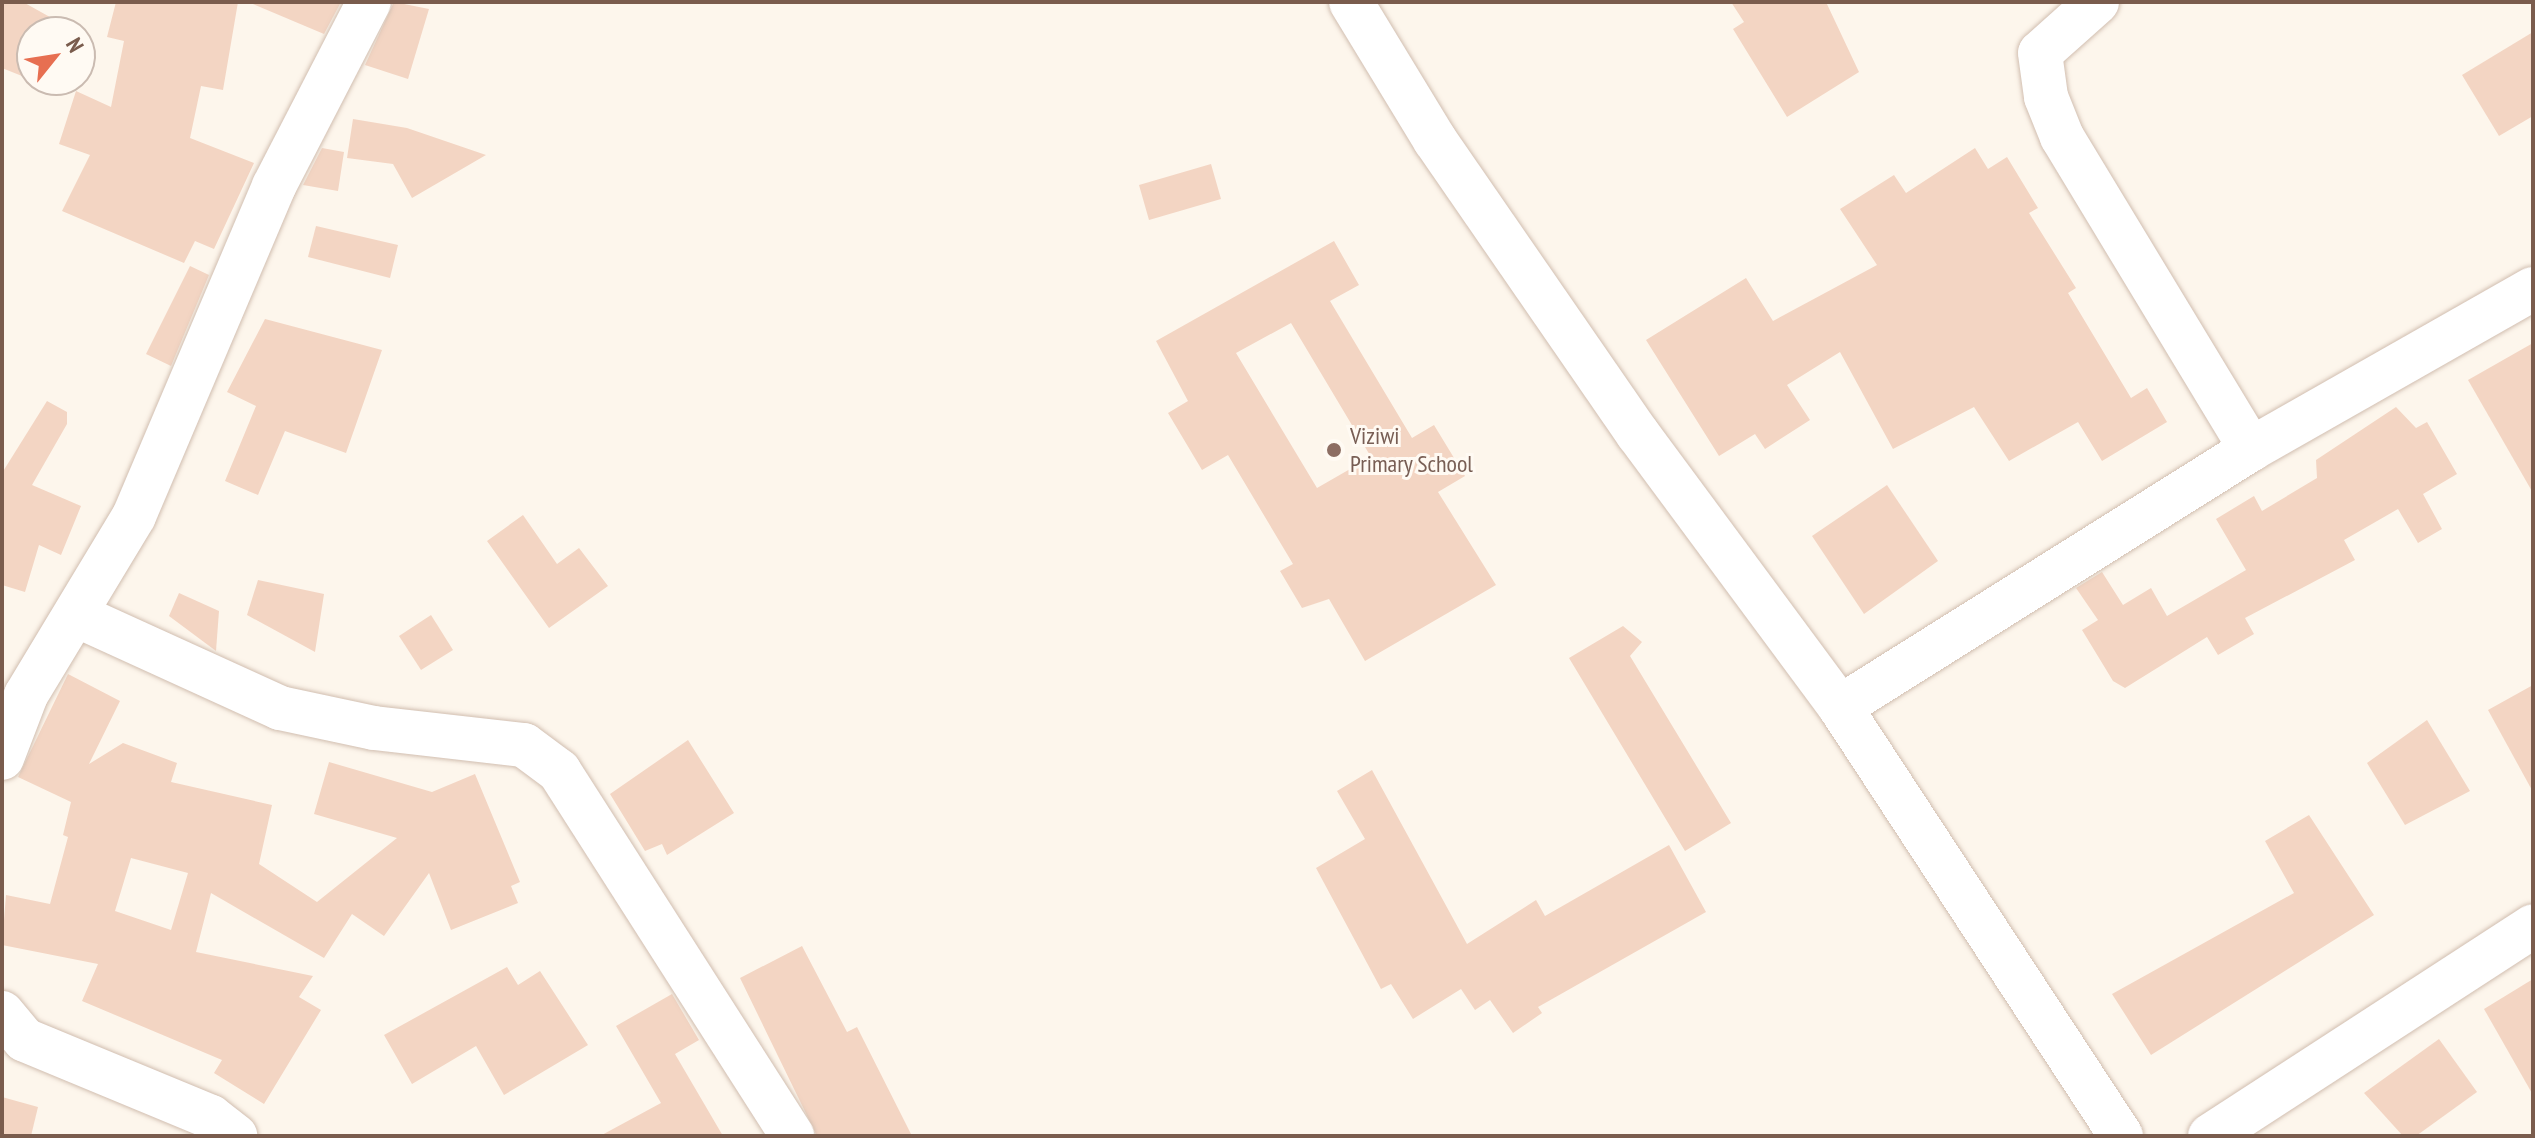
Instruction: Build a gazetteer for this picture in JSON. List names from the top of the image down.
{
  "places": ["Viziwi Primary School"],
  "north": "top right"
}
